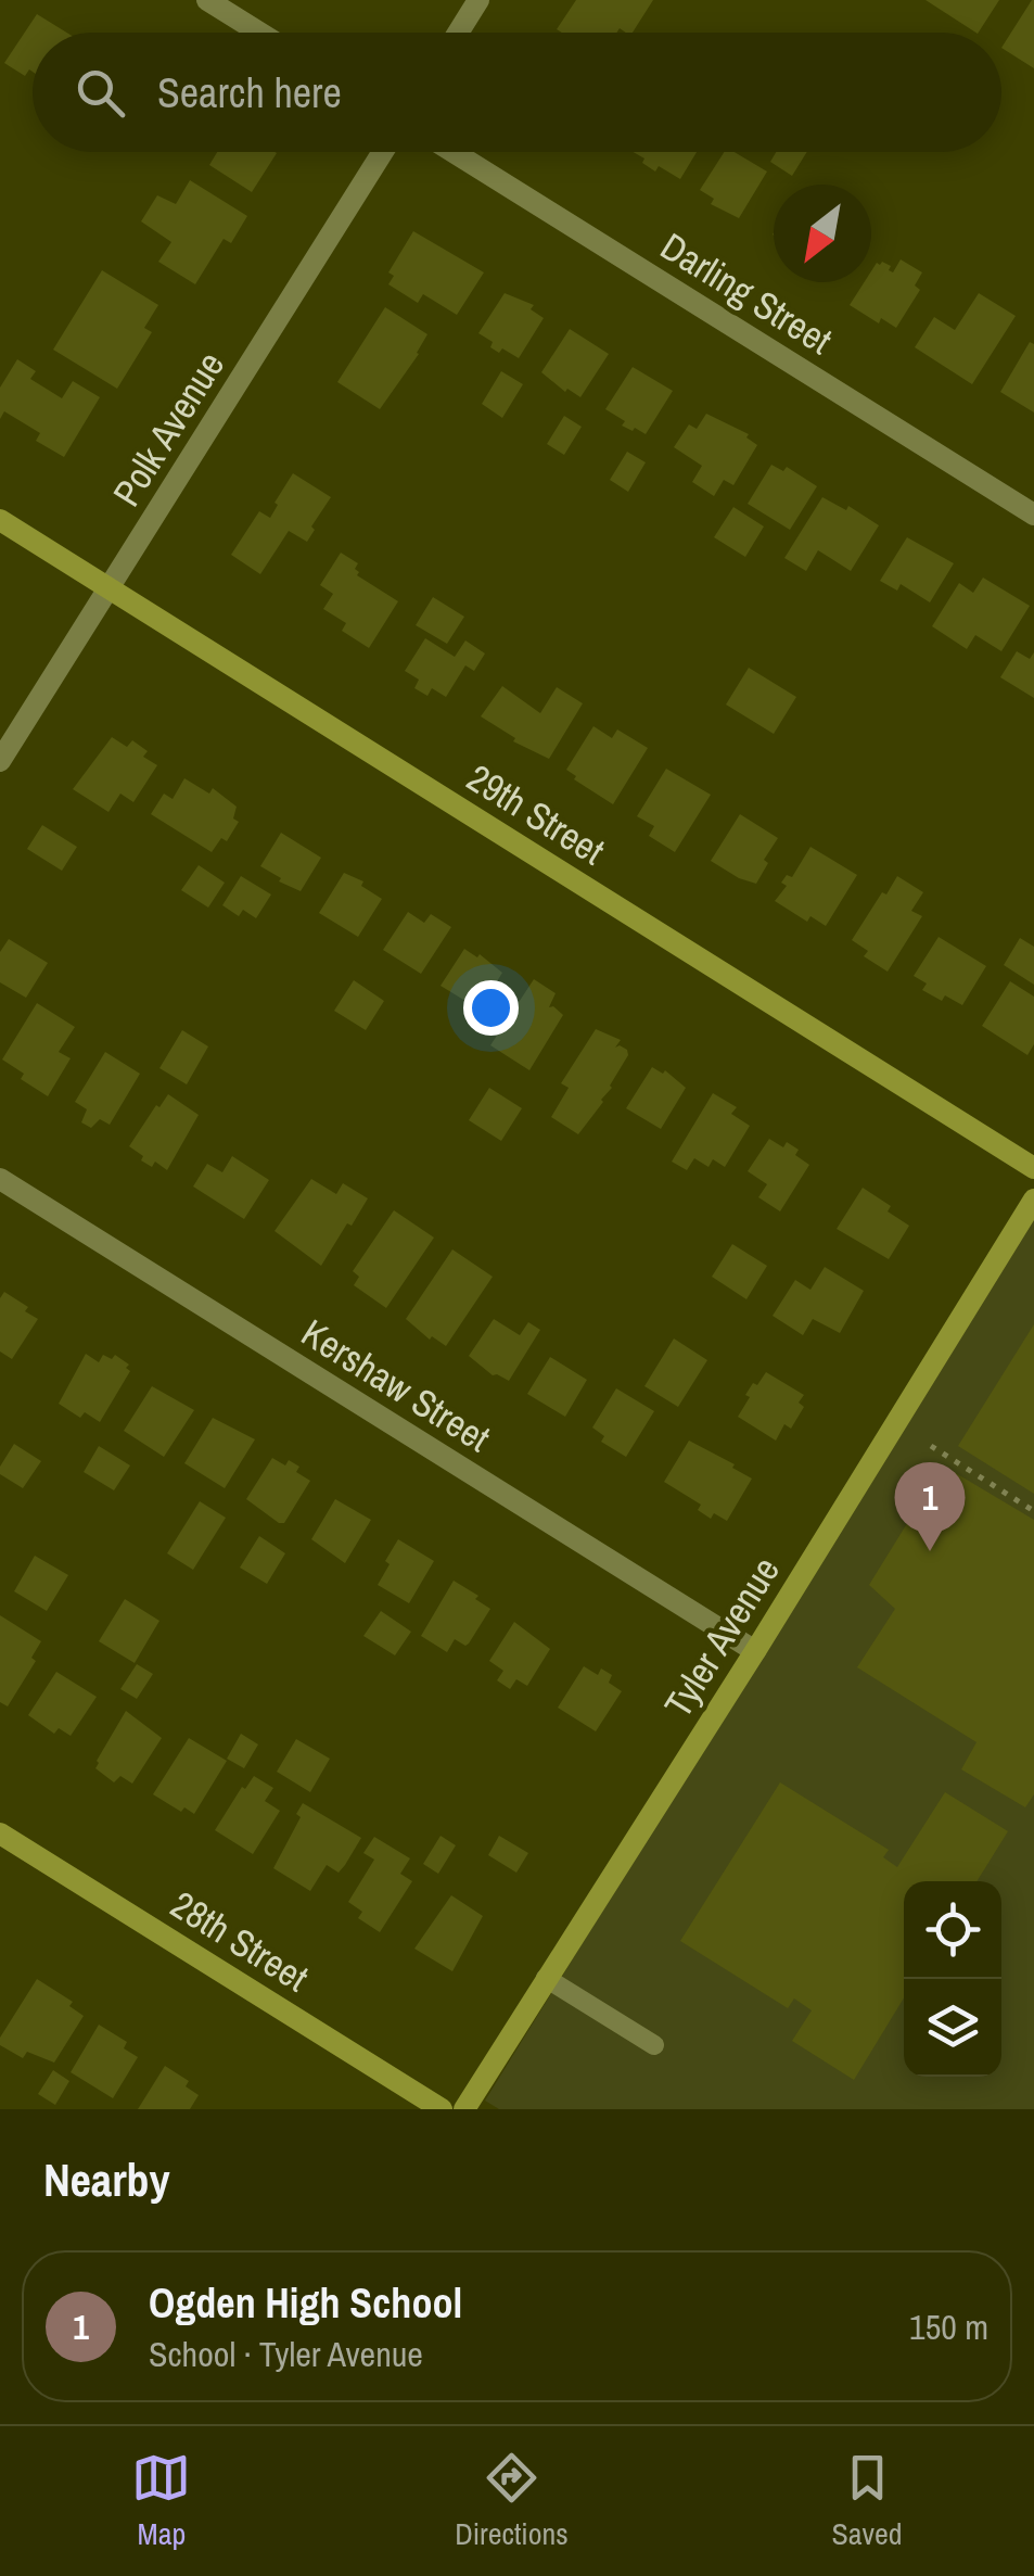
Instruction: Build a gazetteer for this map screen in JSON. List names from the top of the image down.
{
  "streets": {
    "street": [
      "Darling Street",
      "Polk Avenue",
      "29th Street",
      "Kershaw Street",
      "Tyler Avenue",
      "28th Street"
    ]
  },
  "crossings": [
    ["Polk Avenue", "29th Street"],
    ["Kershaw Street", "Tyler Avenue"]
  ],
  "north": "bottom left",
  "page": {
    "search": "Search here",
    "pins": "1",
    "heading": "Nearby",
    "list": [
      {
        "mark": "1",
        "name": "Ogden High School",
        "note": "School · Tyler Avenue",
        "value": "150 m"
      }
    ],
    "nav": ["Map", "Directions", "Saved"]
  }
}
